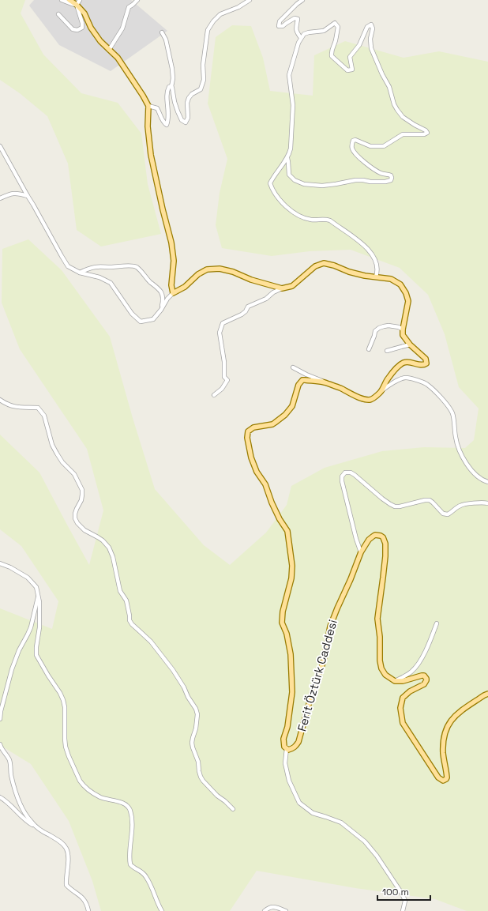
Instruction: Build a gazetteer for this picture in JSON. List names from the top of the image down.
{
  "streets": {
    "main road": ["Ferit Öztürk Caddesi"]
  },
  "scale_bar": "100 m"
}
